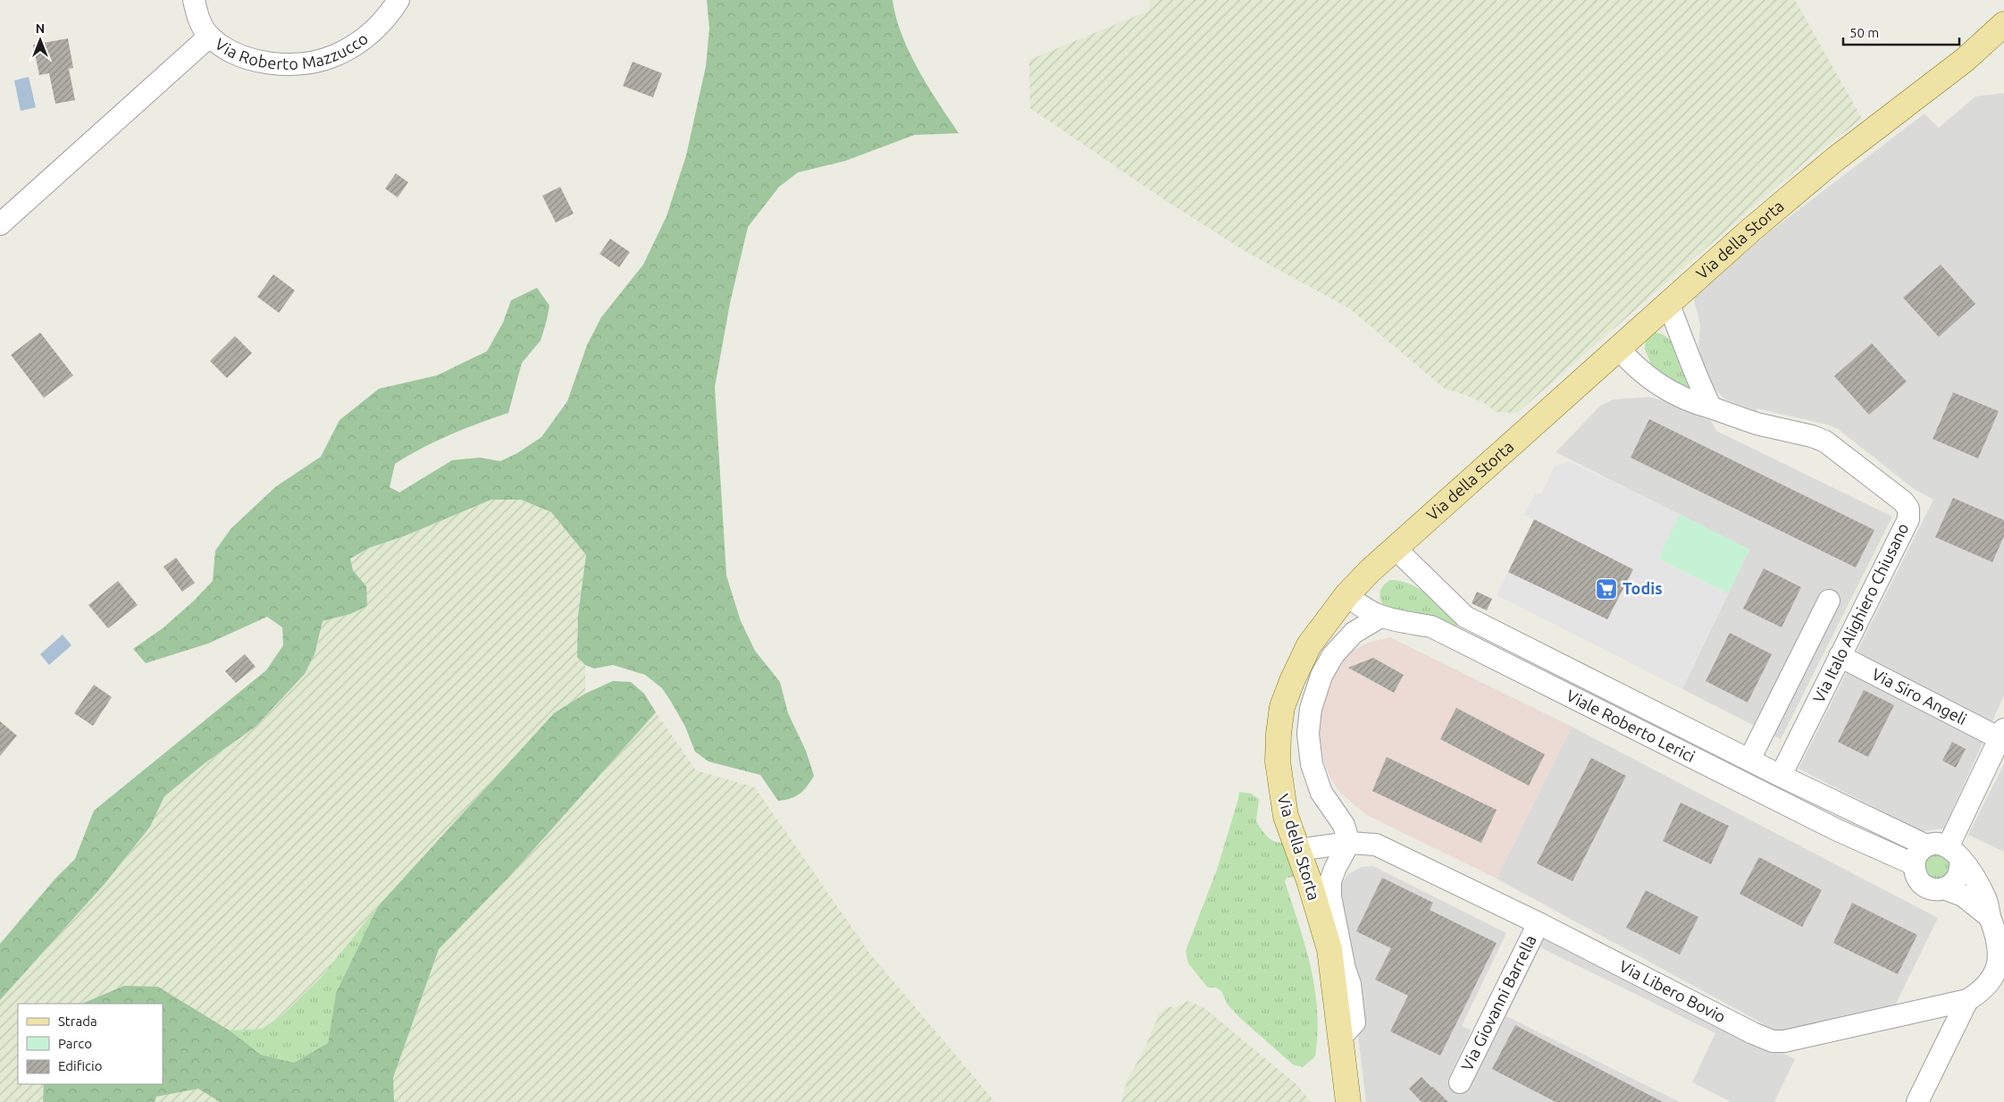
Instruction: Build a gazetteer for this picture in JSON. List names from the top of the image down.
{
  "streets": {
    "main road": ["Via della Storta"],
    "street": [
      "Via Roberto Mazzucco",
      "Via Italo Alighiero Chiusano",
      "Via Siro Angeli",
      "Viale Roberto Lerici",
      "Via Libero Bovio",
      "Via Giovanni Barrella"
    ]
  },
  "crossings": [
    ["Via della Storta", "Via Italo Alighiero Chiusano"],
    ["Via della Storta", "Viale Roberto Lerici"],
    ["Via della Storta", "Via Libero Bovio"],
    ["Via Italo Alighiero Chiusano", "Via Siro Angeli"],
    ["Via Italo Alighiero Chiusano", "Viale Roberto Lerici"],
    ["Viale Roberto Lerici", "Via Libero Bovio"],
    ["Via Libero Bovio", "Via Giovanni Barrella"]
  ],
  "places": {
    "supermarket": ["Todis"]
  },
  "legend": ["Strada", "Parco", "Edificio"],
  "scale_bar": "50 m",
  "north": "top"
}
